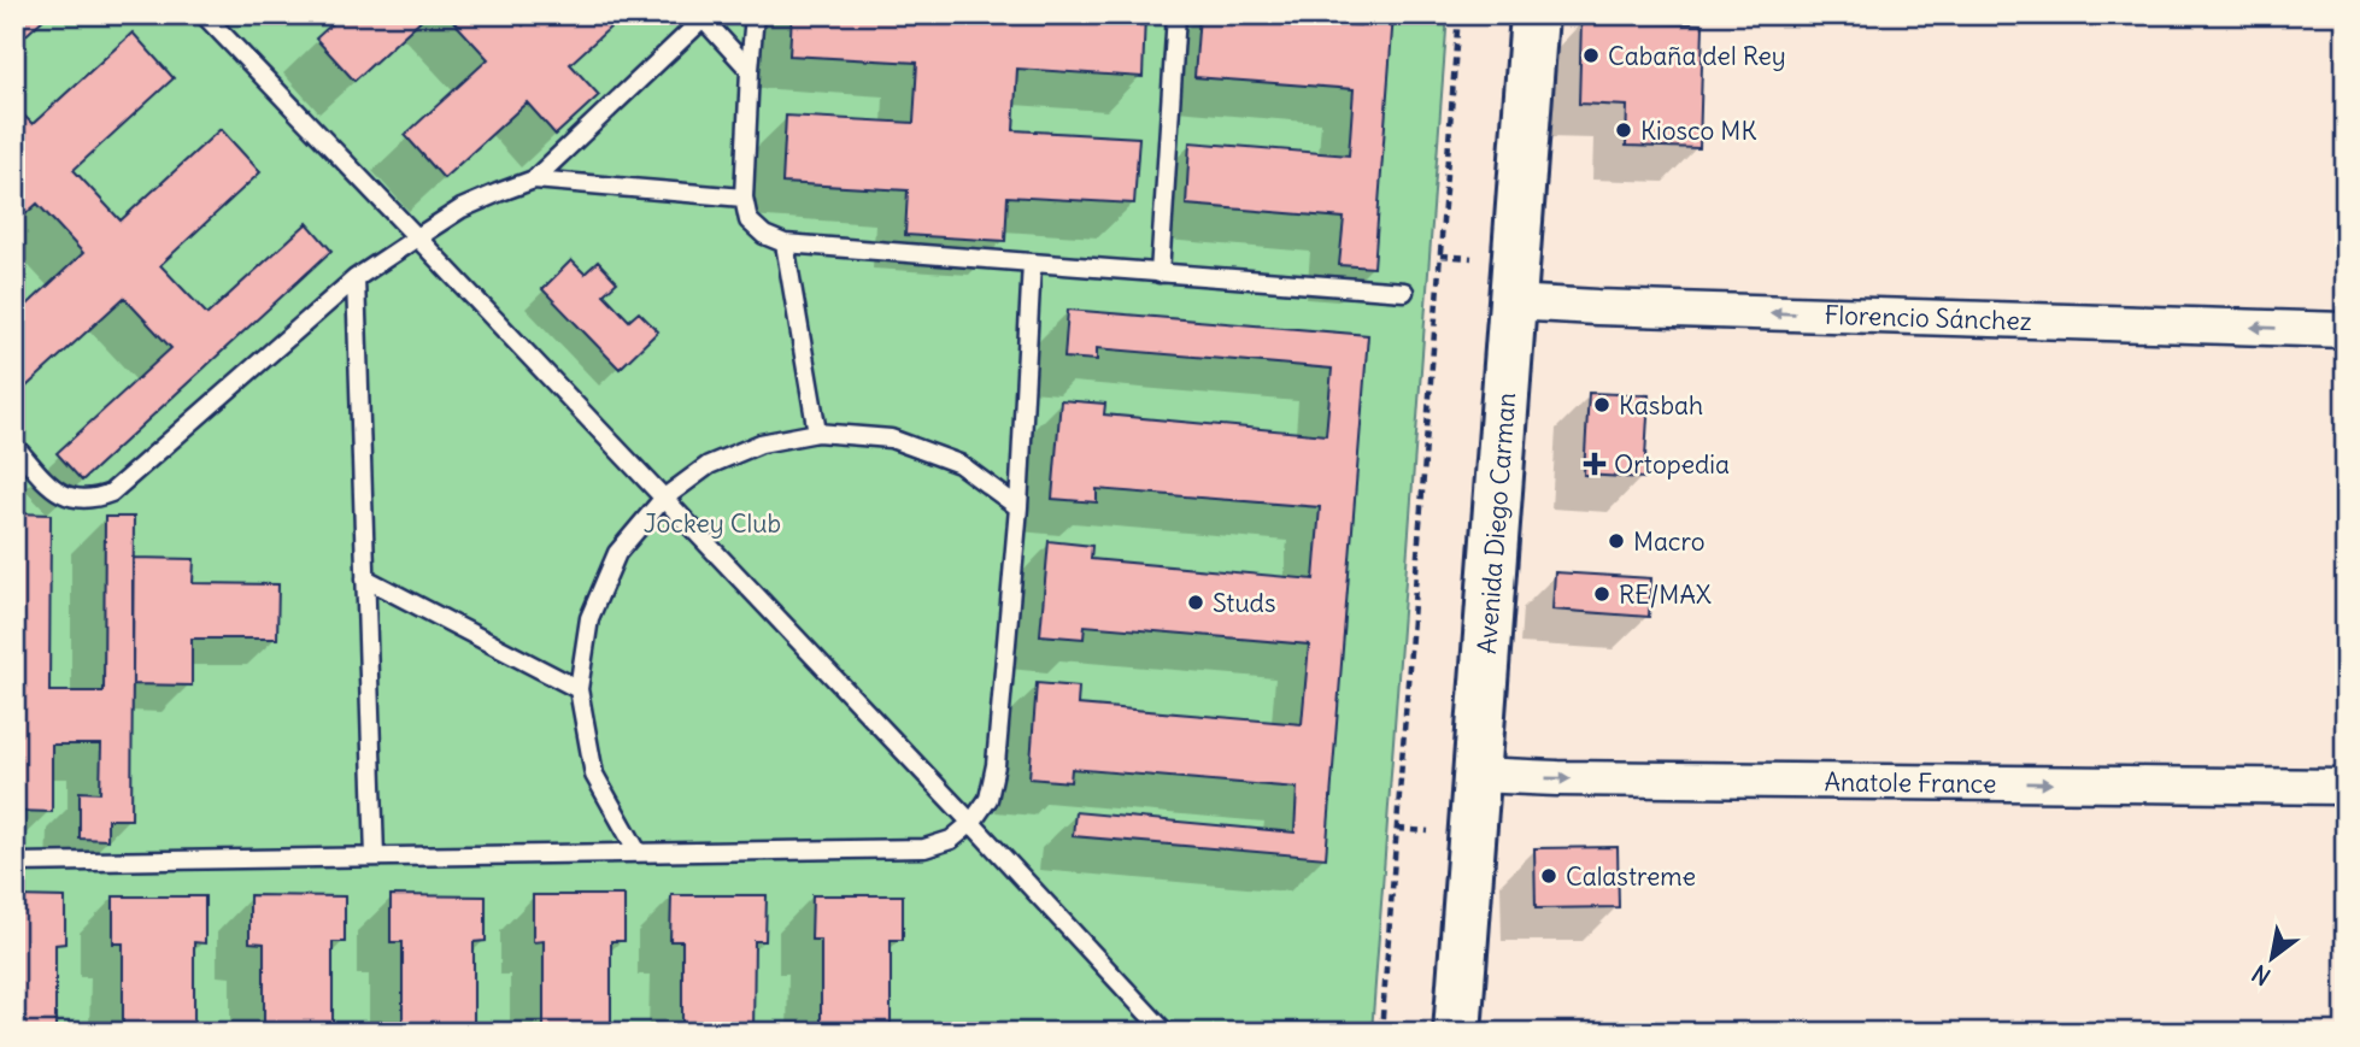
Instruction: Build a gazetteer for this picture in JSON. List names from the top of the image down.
{
  "streets": {
    "main road": ["Avenida Diego Carman"],
    "street": ["Florencio Sánchez", "Anatole France"]
  },
  "crossings": [
    ["Florencio Sánchez", "Avenida Diego Carman"],
    ["Avenida Diego Carman", "Anatole France"]
  ],
  "one_way": ["Florencio Sánchez", "Anatole France"],
  "parks": ["Jockey Club"],
  "places": {
    "other": [
      "Cabaña del Rey",
      "Kiosco MK",
      "Kasbah",
      "Macro",
      "RE/MAX",
      "Studs",
      "Calastreme"
    ],
    "health": ["Ortopedia"]
  },
  "north": "bottom left"
}
